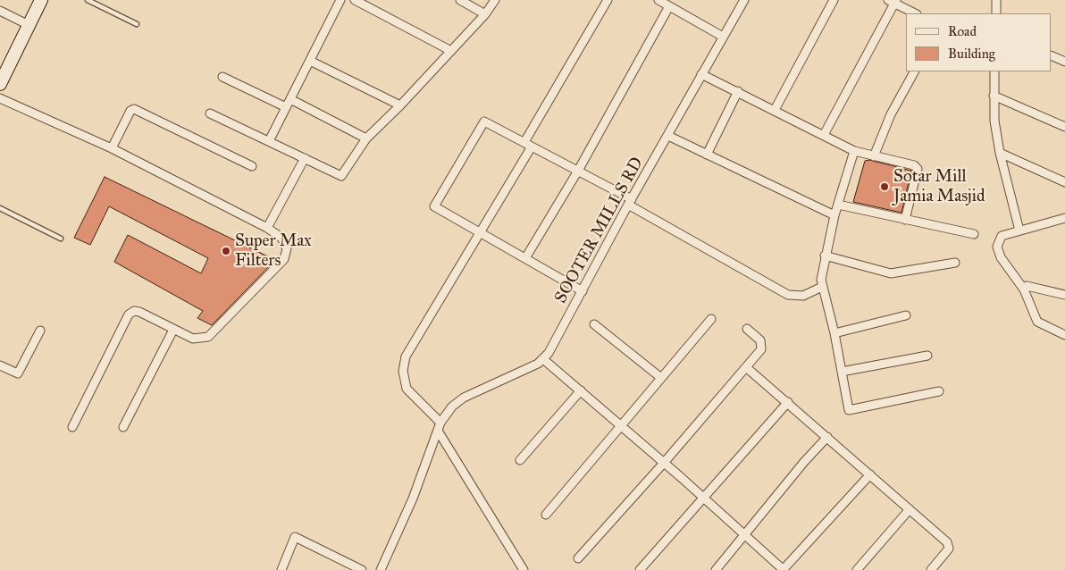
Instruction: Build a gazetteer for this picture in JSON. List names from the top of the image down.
{
  "streets": {
    "street": ["SOOTER MILLS RD"]
  },
  "places": ["Sotar Mill Jamia Masjid", "Super Max Filters"],
  "legend": ["Road", "Building"]
}
